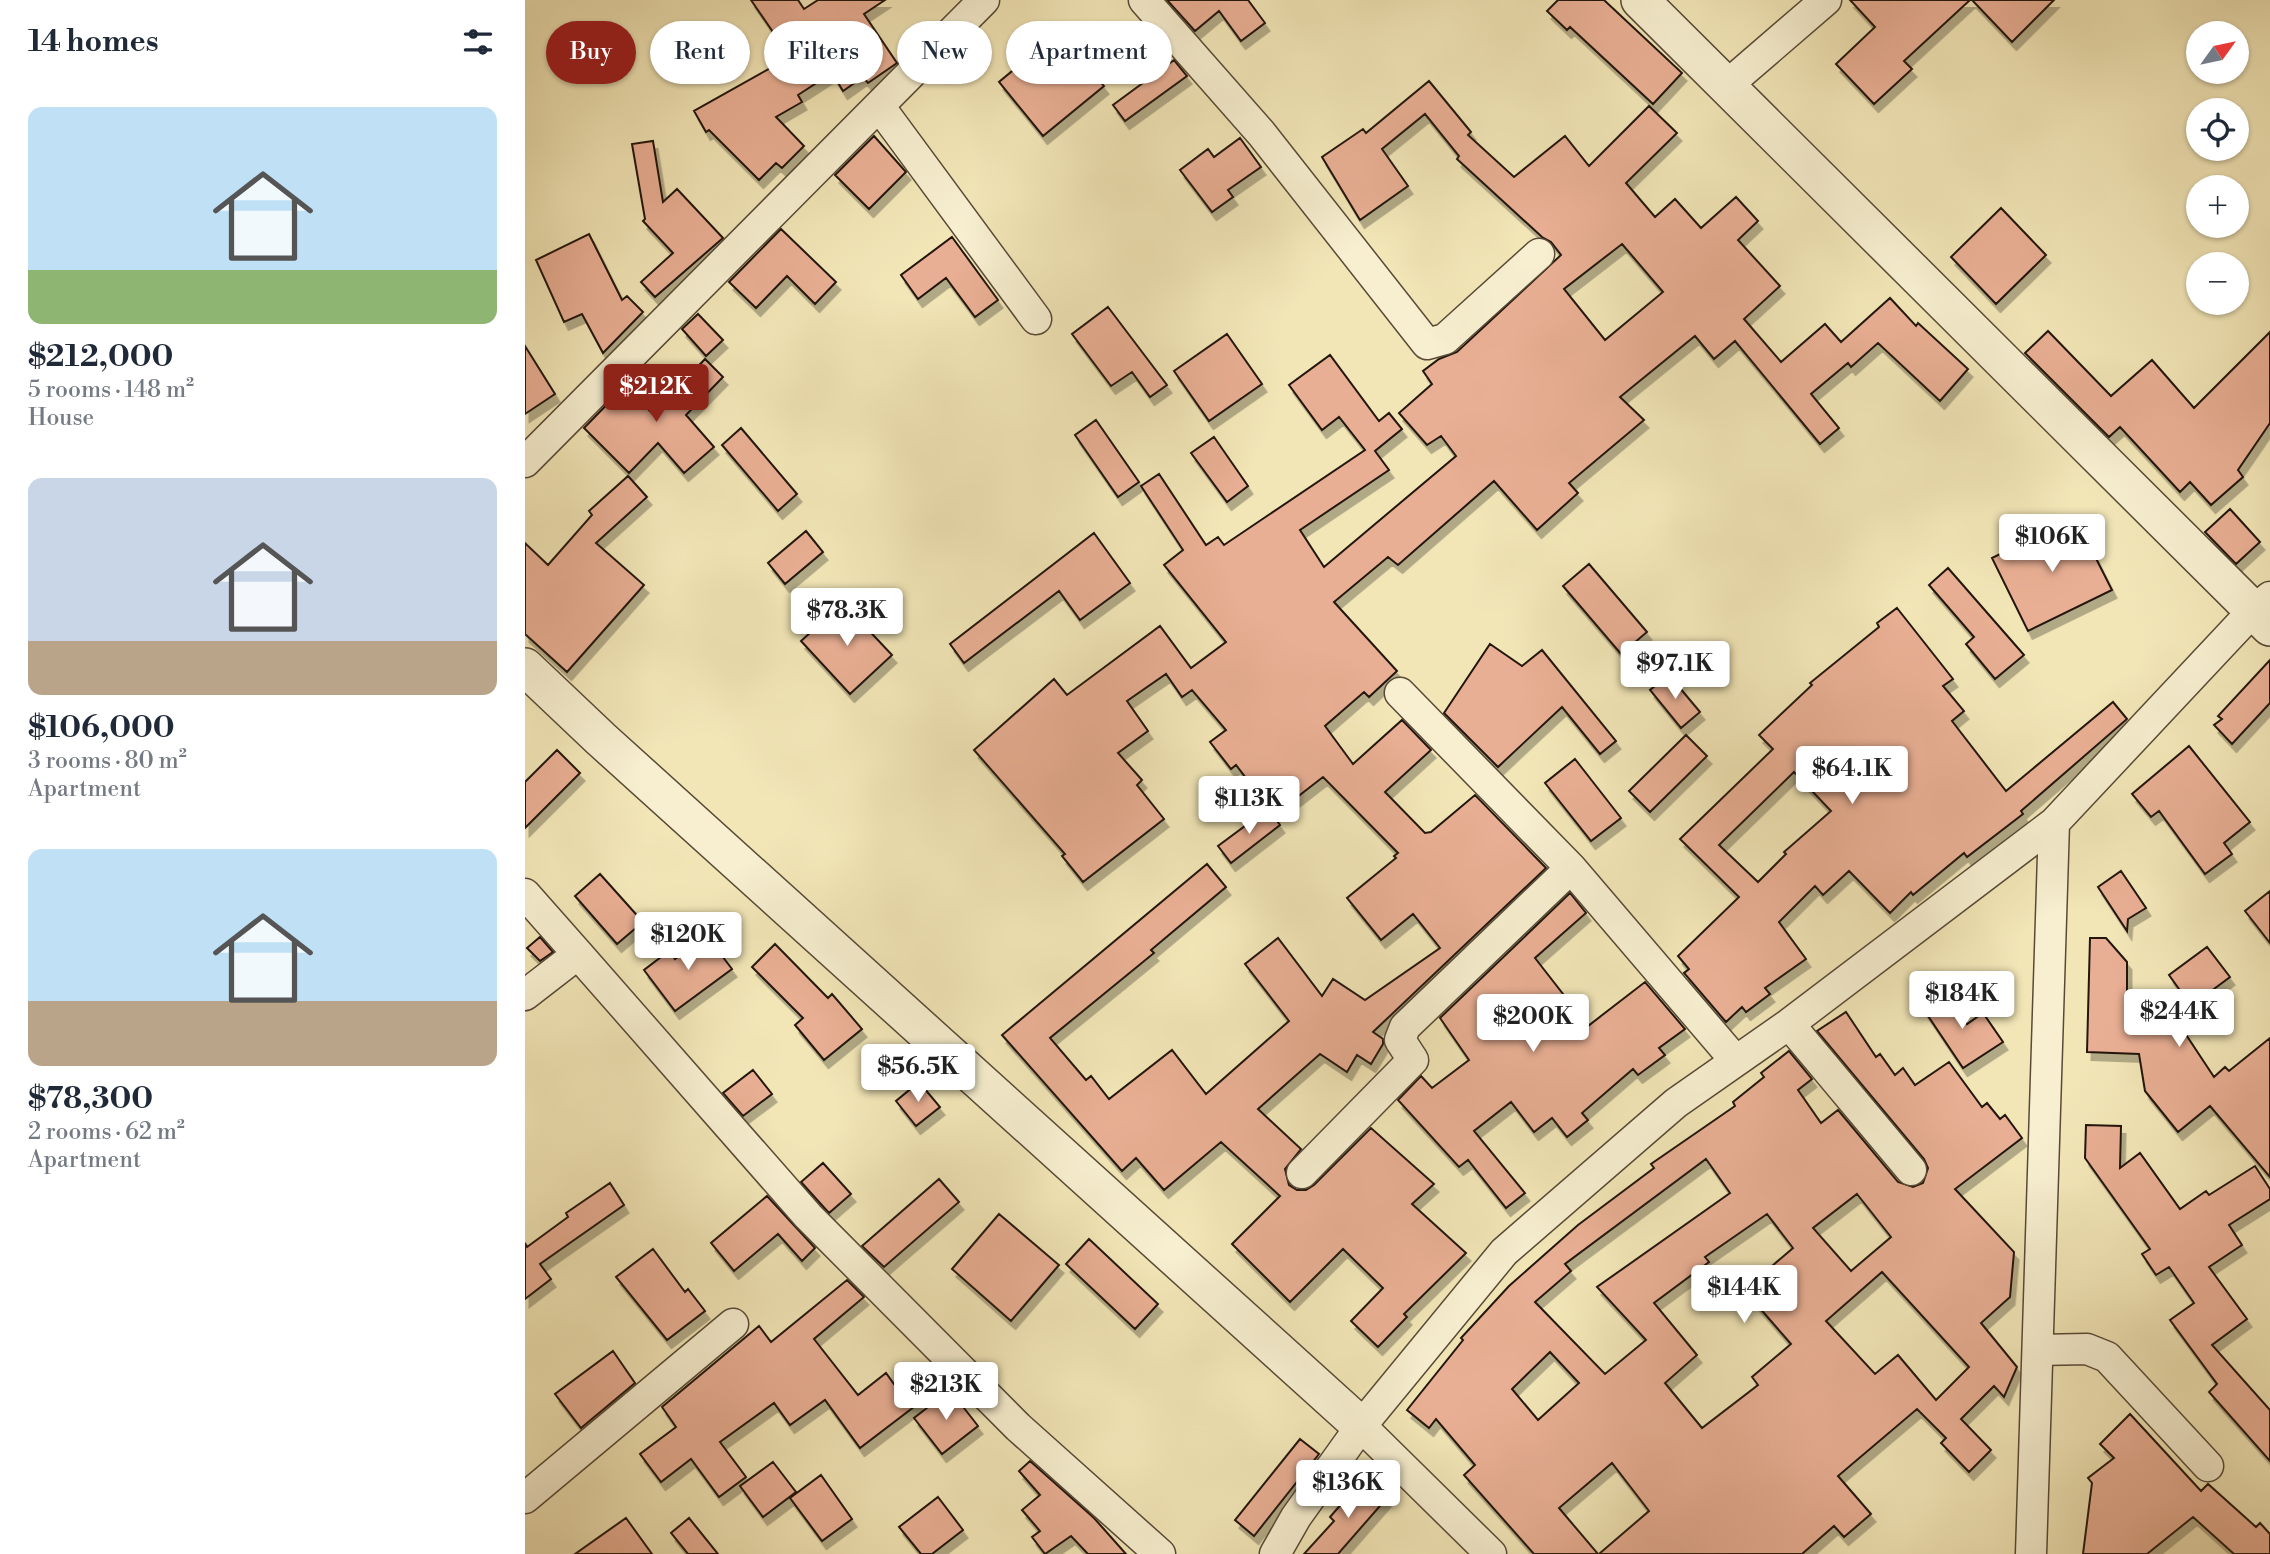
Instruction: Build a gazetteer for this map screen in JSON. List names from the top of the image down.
{
  "north": "top right",
  "page": {
    "heading": "14 homes",
    "map_buttons": ["+", "−"],
    "chip": [
      "Buy",
      "Rent",
      "Filters",
      "New",
      "Apartment"
    ],
    "list": [
      {
        "name": "$212,000",
        "note": "5 rooms · 148 m² · House"
      },
      {
        "name": "$106,000",
        "note": "3 rooms · 80 m² · Apartment"
      },
      {
        "name": "$78,300",
        "note": "2 rooms · 62 m² · Apartment"
      }
    ],
    "price": [
      "$212K",
      "$106K",
      "$78.3K",
      "$97.1K",
      "$64.1K",
      "$113K",
      "$120K",
      "$184K",
      "$244K",
      "$200K",
      "$56.5K",
      "$144K",
      "$213K",
      "$136K"
    ]
  }
}
